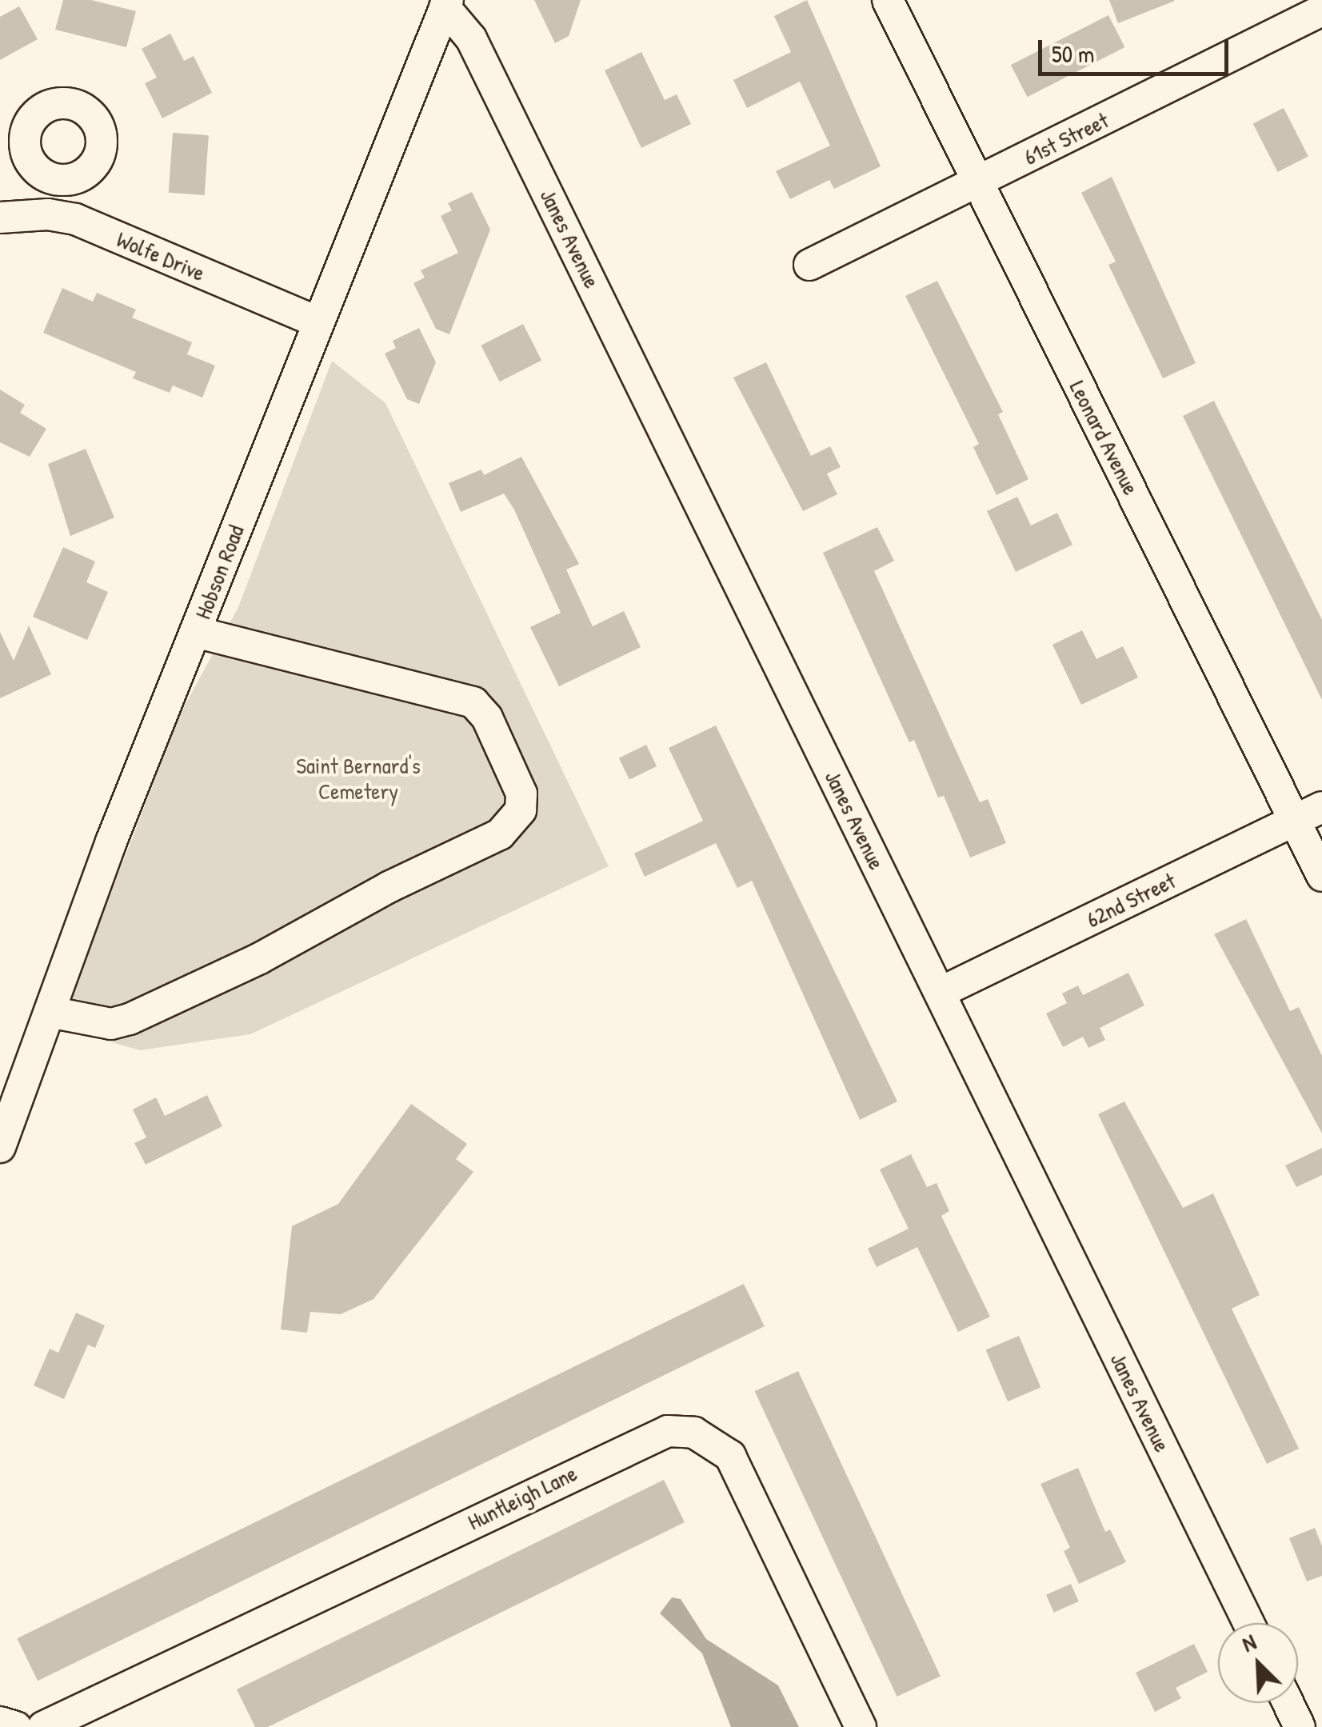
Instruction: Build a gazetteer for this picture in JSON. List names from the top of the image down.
{
  "streets": {
    "street": [
      "61st Street",
      "Janes Avenue",
      "Wolfe Drive",
      "Leonard Avenue",
      "Hobson Road",
      "62nd Street",
      "Huntleigh Lane"
    ]
  },
  "crossings": [
    ["61st Street", "Leonard Avenue"],
    ["Janes Avenue", "Hobson Road"],
    ["Janes Avenue", "62nd Street"],
    ["Wolfe Drive", "Hobson Road"],
    ["Leonard Avenue", "62nd Street"]
  ],
  "parks": ["Saint Bernard's Cemetery"],
  "scale_bar": "50 m",
  "north": "top left"
}
